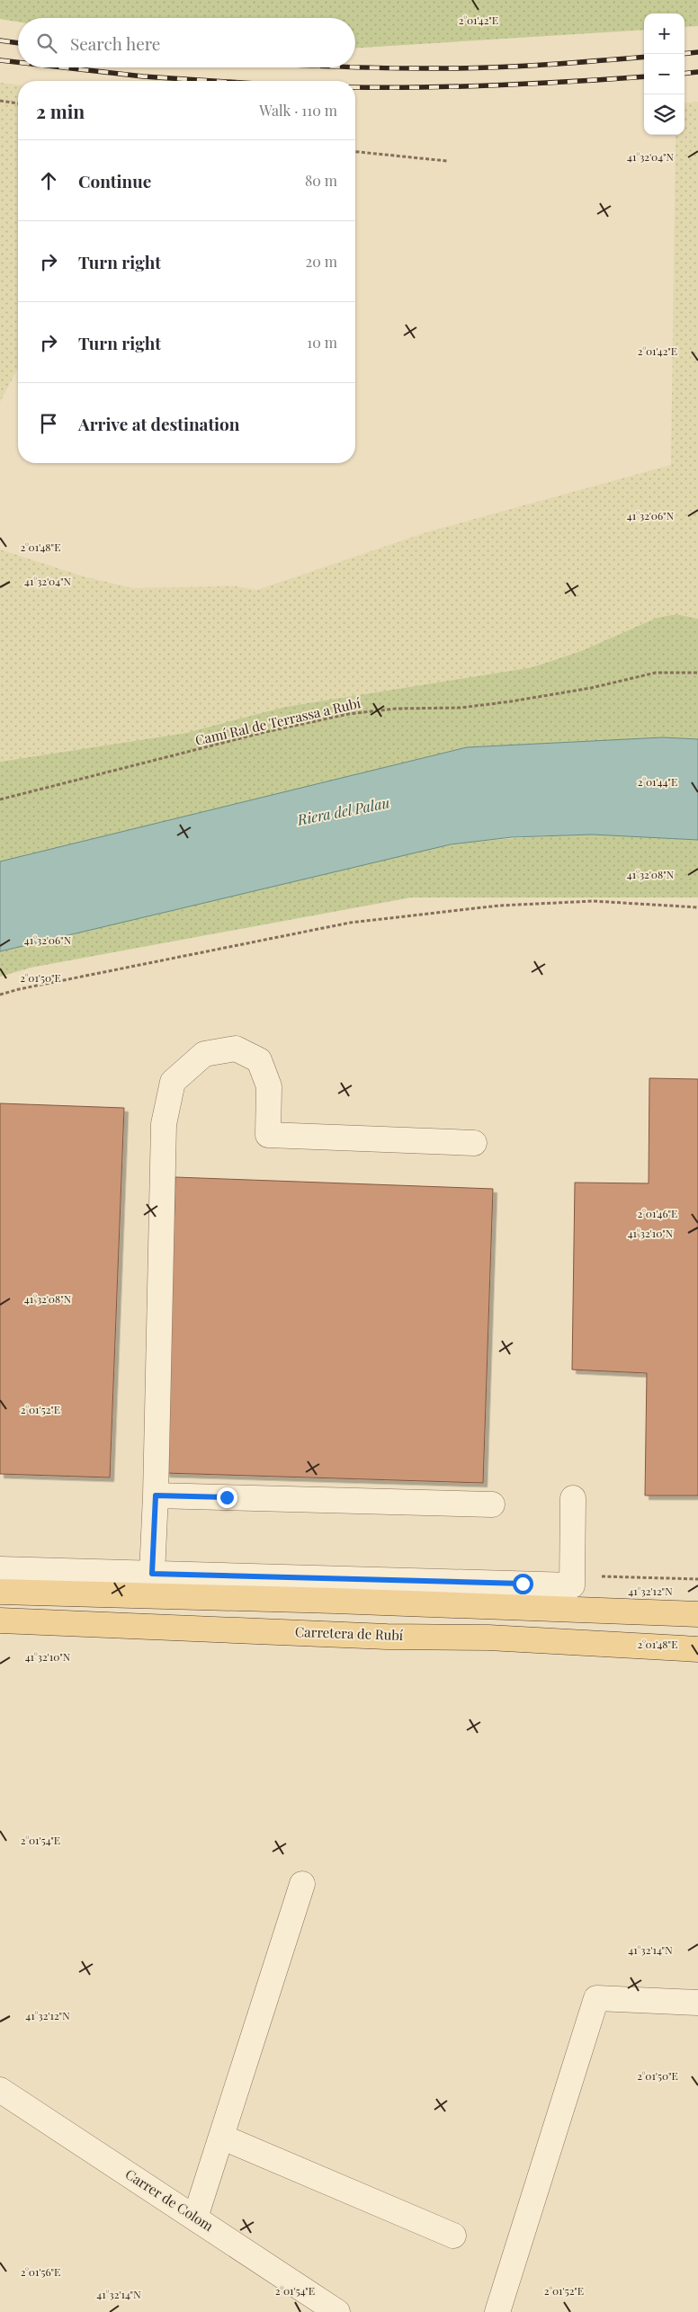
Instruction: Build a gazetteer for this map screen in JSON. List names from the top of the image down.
{
  "streets": {
    "main road": ["Carretera de Rubí"],
    "street": ["Carrer de Colom"],
    "path": ["Camí Ral de Terrassa a Rubí"]
  },
  "water": ["Riera del Palau"],
  "page": {
    "map_buttons": ["+", "−"],
    "search": "Search here",
    "heading": ["2 min", "Walk · 110 m"],
    "list": [
      ["Continue", "80 m"],
      ["Turn right", "20 m"],
      ["Turn right", "10 m"],
      "Arrive at destination"
    ]
  },
  "coordinates": [
    "2°01'42\"E",
    "41°32'04\"N",
    "41°32'06\"N",
    "2°01'48\"E",
    "2°01'44\"E",
    "41°32'08\"N",
    "2°01'50\"E",
    "2°01'46\"E",
    "41°32'10\"N",
    "2°01'52\"E",
    "41°32'12\"N",
    "2°01'54\"E",
    "41°32'14\"N",
    "2°01'56\"E"
  ]
}
